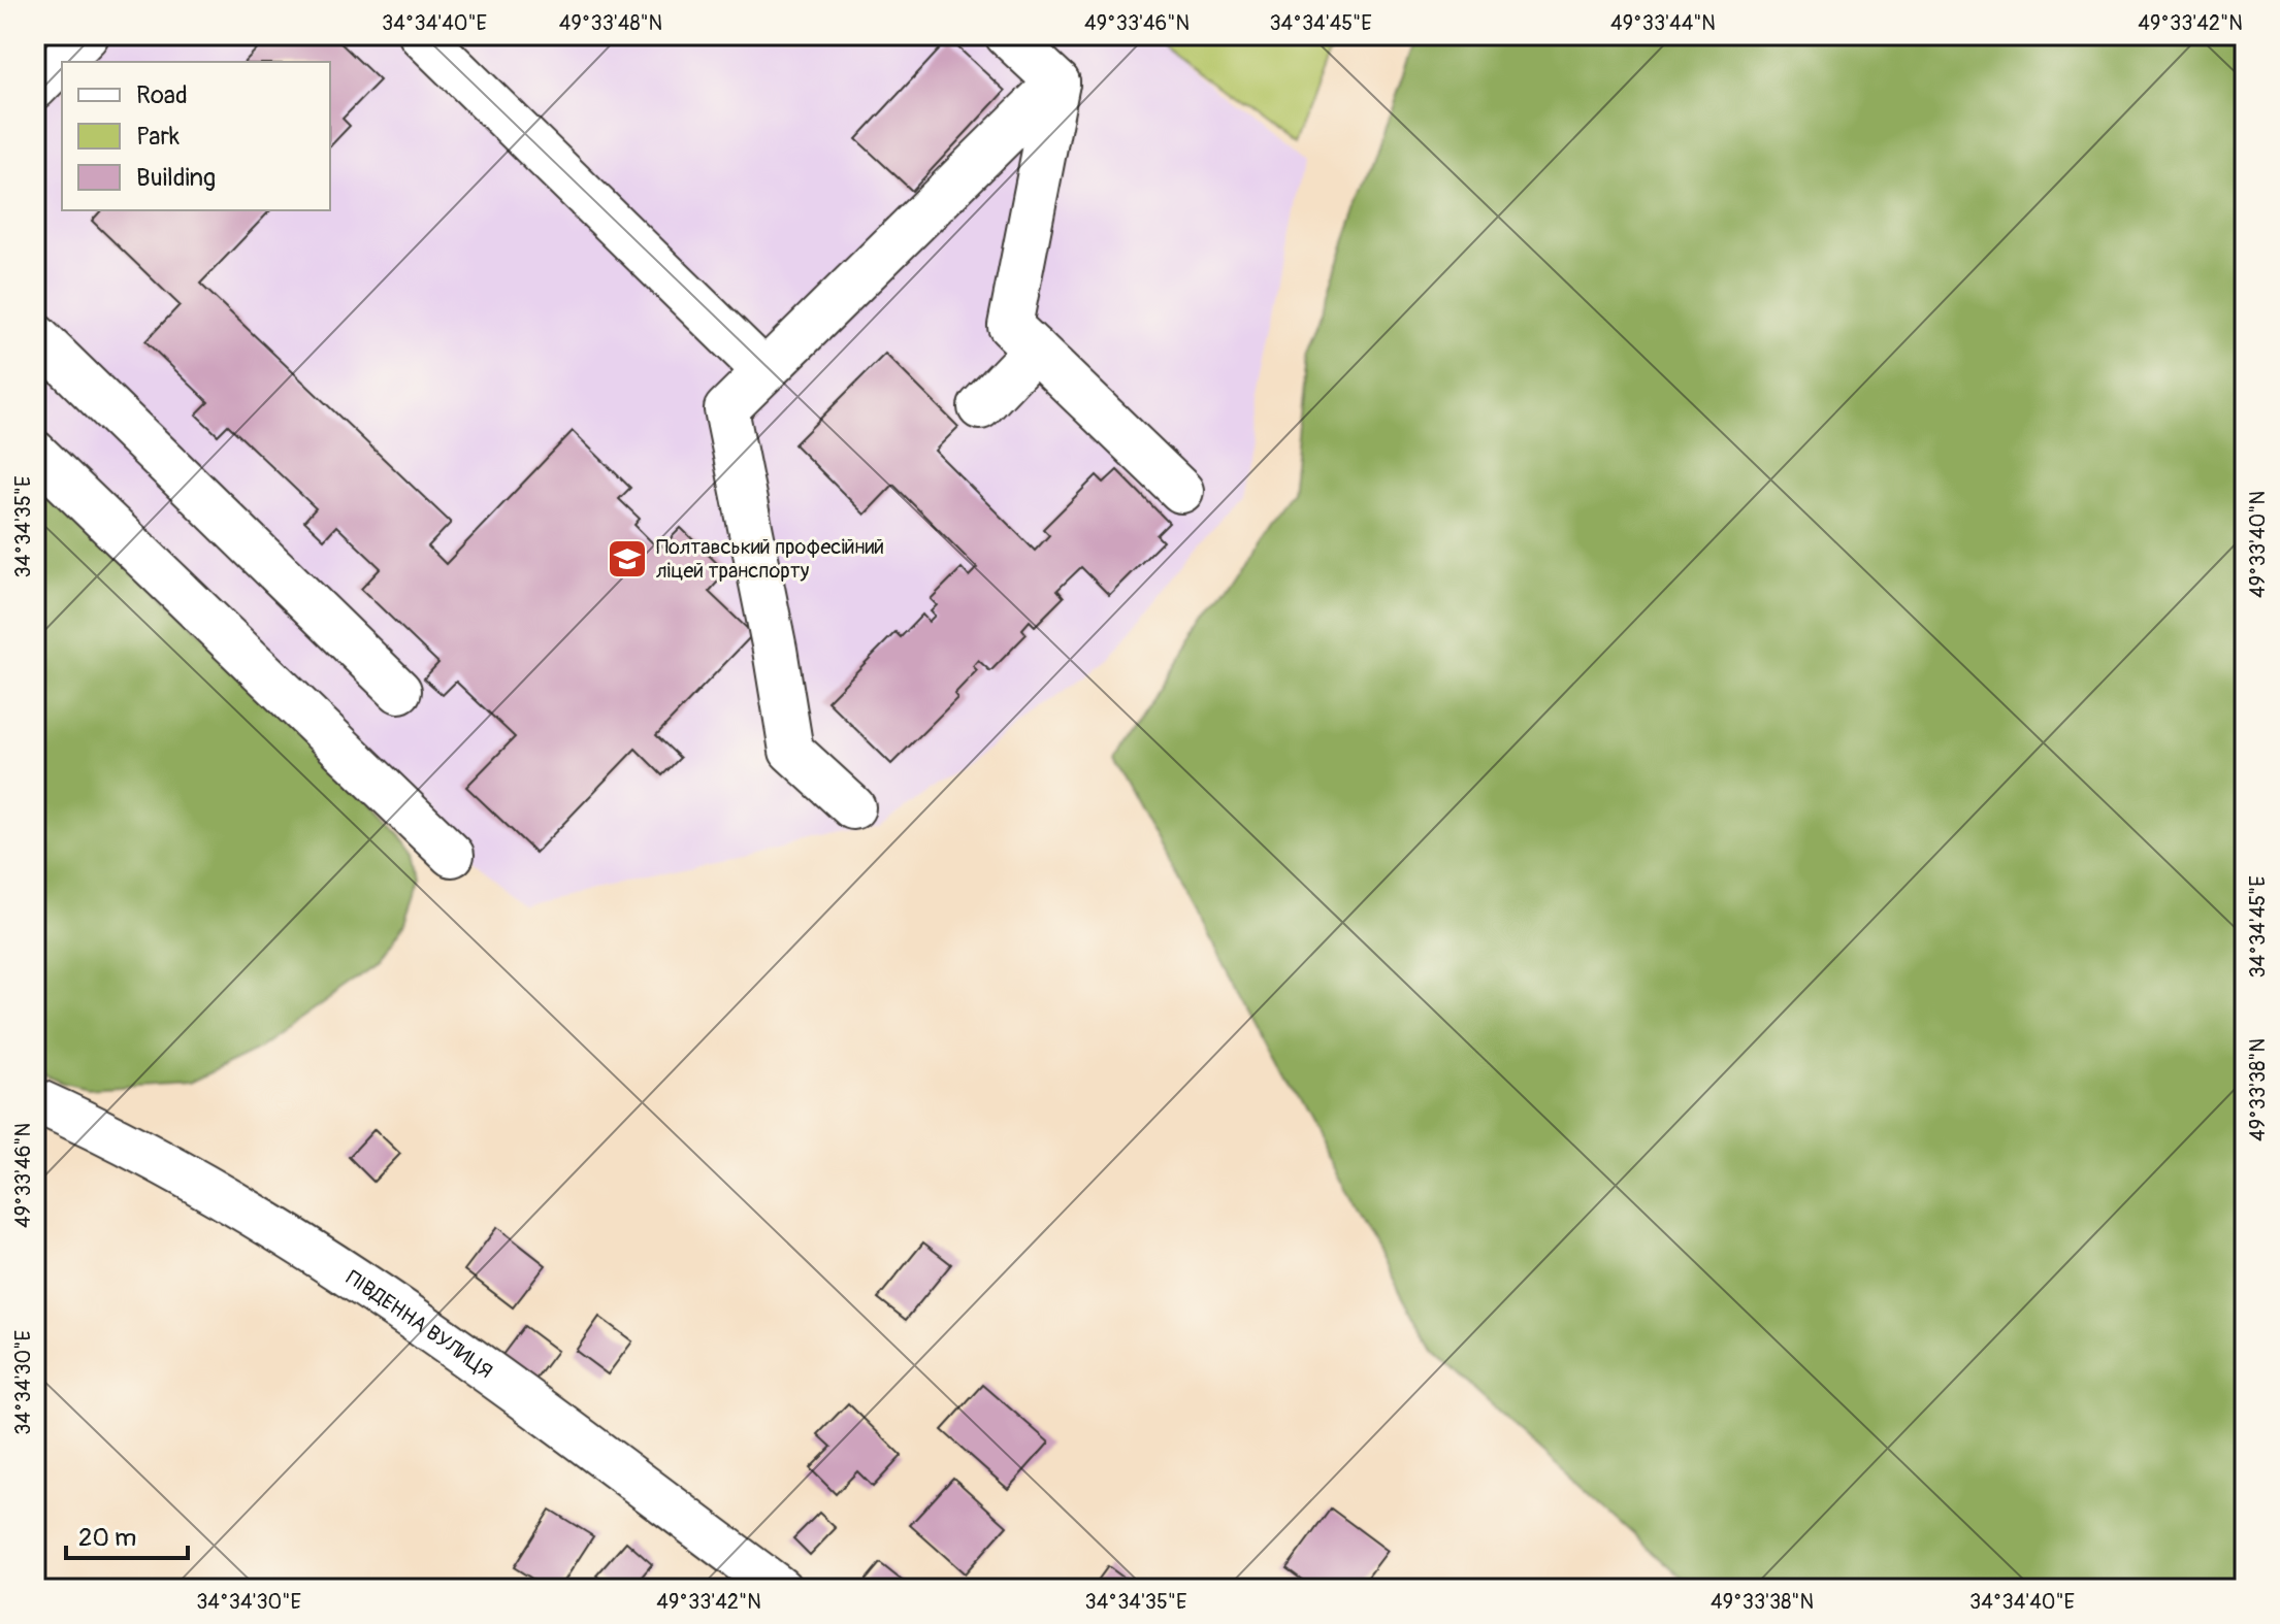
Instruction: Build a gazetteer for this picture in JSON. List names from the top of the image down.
{
  "streets": {
    "street": ["ПІВДЕННА ВУЛИЦЯ"]
  },
  "places": {
    "school or university": ["Полтавський професійний ліцей транспорту"]
  },
  "legend": ["Road", "Park", "Building"],
  "scale_bar": "20 m",
  "coordinates": [
    "34°34'40\"E",
    "49°33'48\"N",
    "49°33'46\"N",
    "34°34'45\"E",
    "49°33'44\"N",
    "49°33'42\"N",
    "34°34'35\"E",
    "49°33'40\"N",
    "49°33'38\"N",
    "34°34'30\"E"
  ]
}
